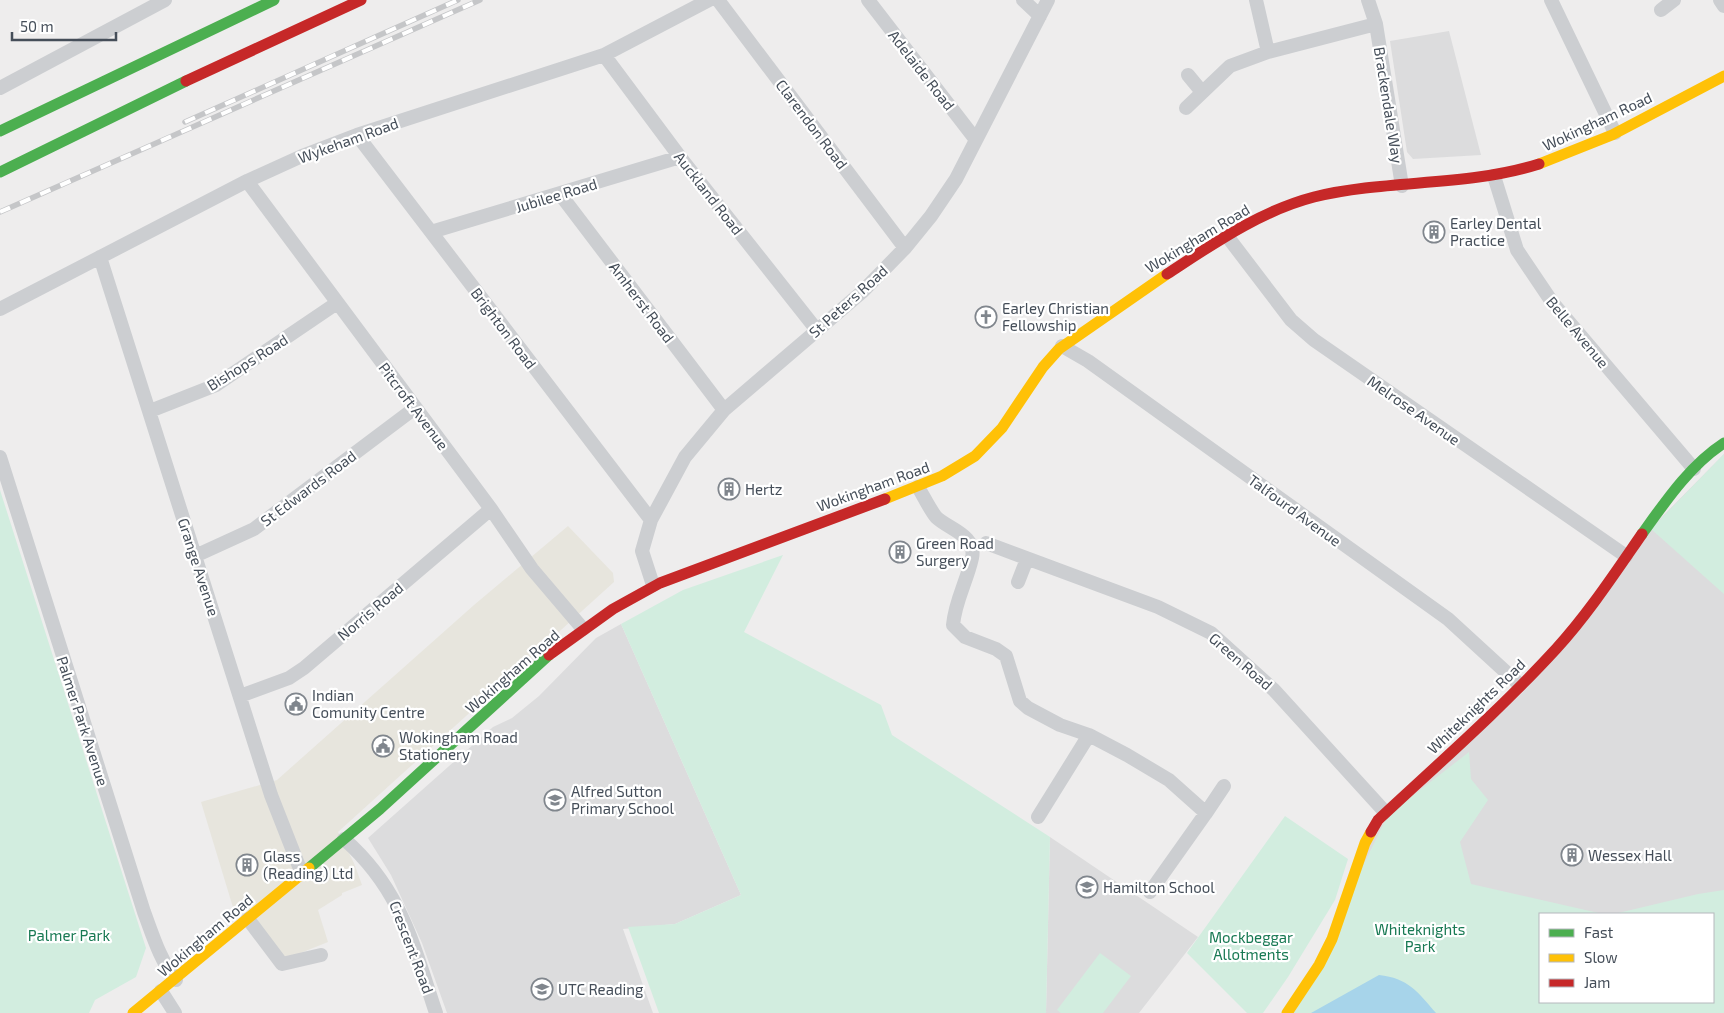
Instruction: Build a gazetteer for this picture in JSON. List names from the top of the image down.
{
  "streets": {
    "main road": ["Wokingham Road", "Whiteknights Road"],
    "street": [
      "Adelaide Road",
      "Brackendale Way",
      "Clarendon Road",
      "Wykeham Road",
      "Auckland Road",
      "Jubilee Road",
      "St Peters Road",
      "Amherst Road",
      "Brighton Road",
      "Belle Avenue",
      "Bishops Road",
      "Pitcroft Avenue",
      "Melrose Avenue",
      "St Edwards Road",
      "Talfourd Avenue",
      "Grange Avenue",
      "Norris Road",
      "Green Road",
      "Palmer Park Avenue",
      "Crescent Road"
    ]
  },
  "crossings": [
    ["Adelaide Road", "St Peters Road"],
    ["Brackendale Way", "Wokingham Road"],
    ["Wokingham Road", "St Peters Road"],
    ["Wokingham Road", "Belle Avenue"],
    ["Wokingham Road", "Pitcroft Avenue"],
    ["Wokingham Road", "Melrose Avenue"],
    ["Wokingham Road", "Talfourd Avenue"],
    ["Wokingham Road", "Grange Avenue"],
    ["Wokingham Road", "Palmer Park Avenue"],
    ["Wokingham Road", "Crescent Road"],
    ["Clarendon Road", "St Peters Road"],
    ["Wykeham Road", "Auckland Road"],
    ["Wykeham Road", "Brighton Road"],
    ["Wykeham Road", "Pitcroft Avenue"],
    ["Wykeham Road", "Grange Avenue"],
    ["Auckland Road", "Jubilee Road"],
    ["Auckland Road", "St Peters Road"],
    ["Jubilee Road", "Amherst Road"],
    ["Jubilee Road", "Brighton Road"],
    ["St Peters Road", "Amherst Road"],
    ["St Peters Road", "Brighton Road"],
    ["Belle Avenue", "Whiteknights Road"],
    ["Bishops Road", "Pitcroft Avenue"],
    ["Bishops Road", "Grange Avenue"],
    ["Pitcroft Avenue", "St Edwards Road"],
    ["Pitcroft Avenue", "Norris Road"],
    ["Melrose Avenue", "Whiteknights Road"],
    ["St Edwards Road", "Grange Avenue"],
    ["Talfourd Avenue", "Whiteknights Road"],
    ["Grange Avenue", "Norris Road"],
    ["Green Road", "Whiteknights Road"]
  ],
  "parks": ["Whiteknights Park", "Palmer Park", "Mockbeggar Allotments"],
  "places": {
    "building": [
      "Earley Dental Practice",
      "Hertz",
      "Green Road Surgery",
      "Wessex Hall",
      "Glass (Reading) Ltd"
    ],
    "church": ["Earley Christian Fellowship"],
    "public building": ["Indian Comunity Centre", "Wokingham Road Stationery"],
    "school or university": ["Alfred Sutton Primary School", "Hamilton School", "UTC Reading"]
  },
  "legend": ["Fast", "Slow", "Jam"],
  "scale_bar": "50 m"
}
